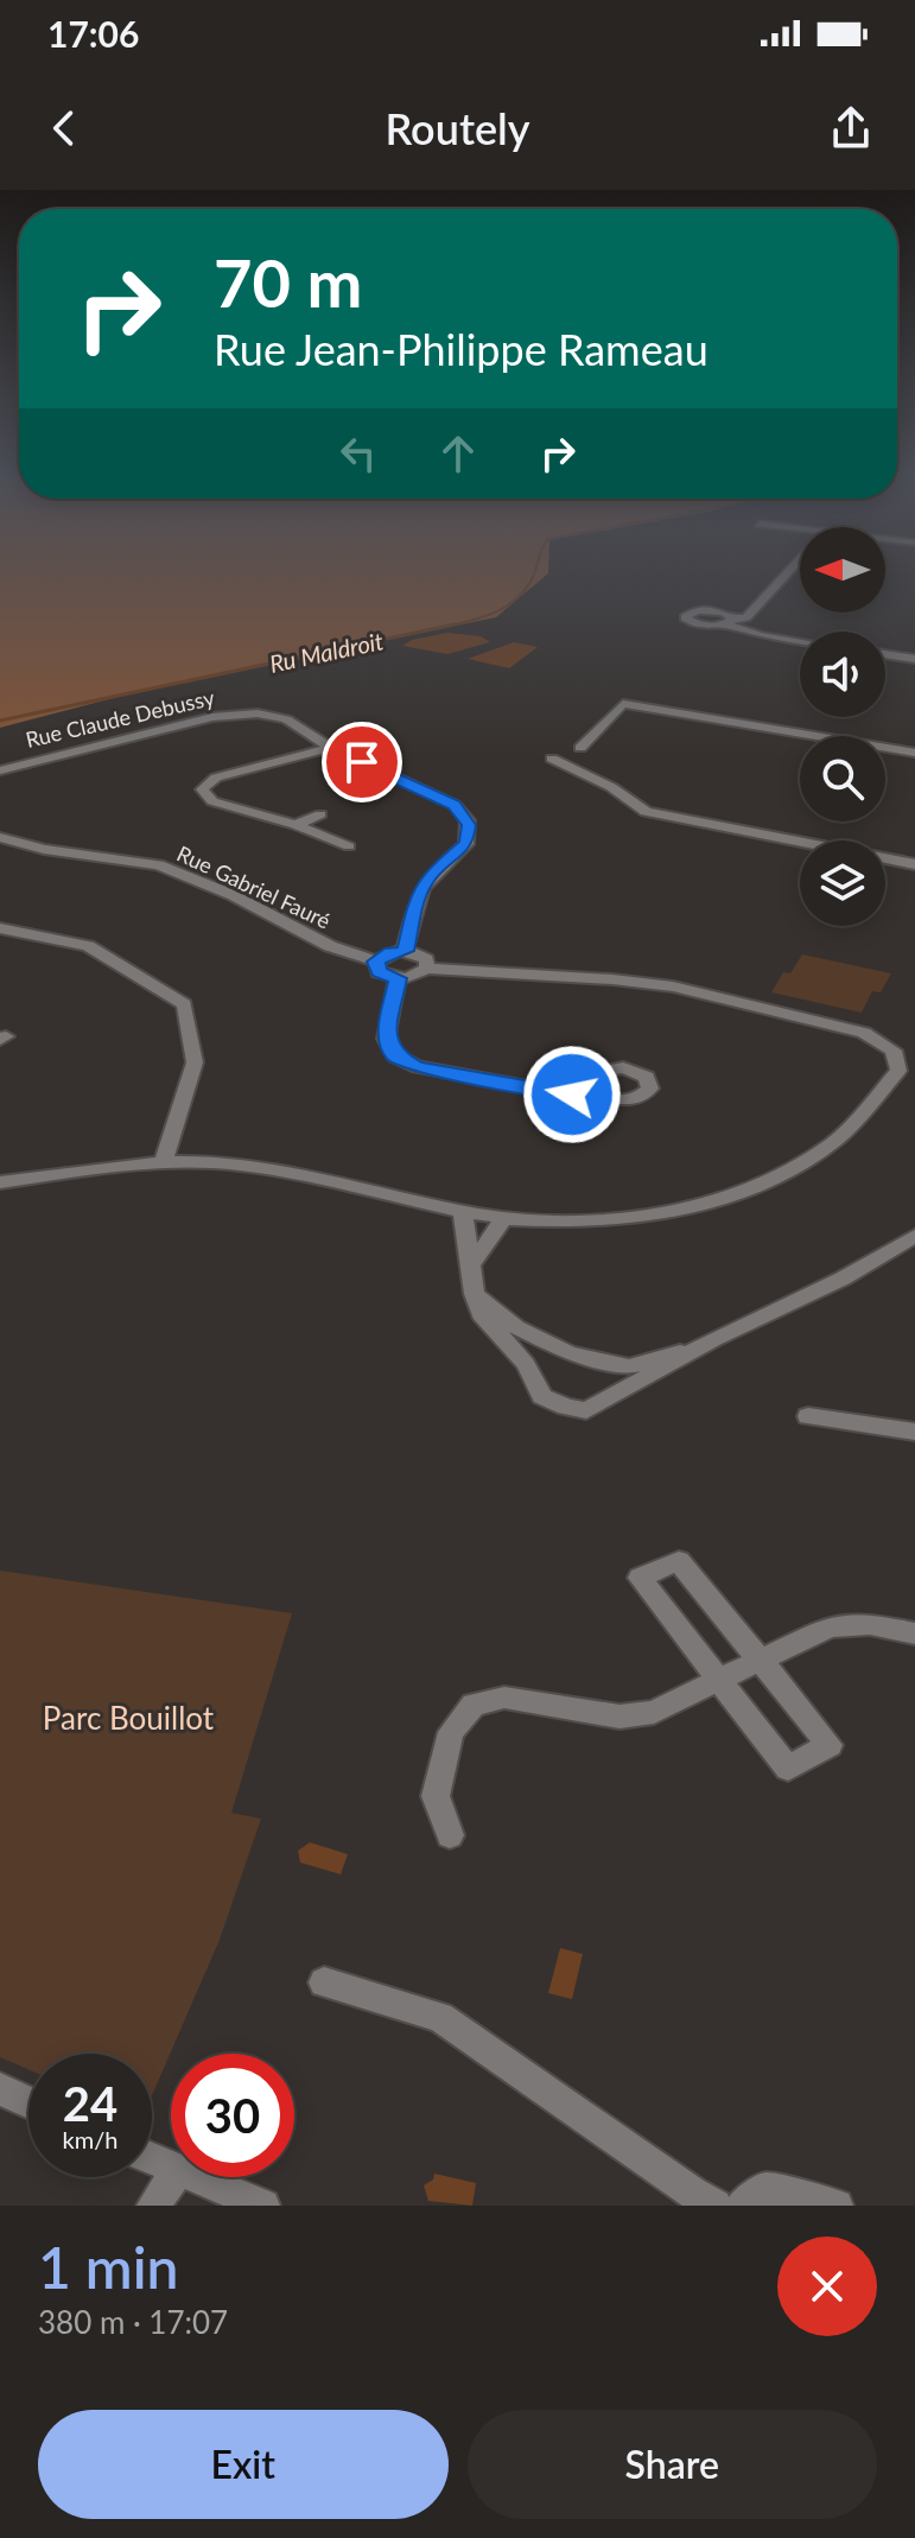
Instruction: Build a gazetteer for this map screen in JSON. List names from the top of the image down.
{
  "streets": {
    "street": ["Rue Claude Debussy", "Rue Gabriel Fauré"]
  },
  "water": ["Ru Maldroit"],
  "parks": ["Parc Bouillot"],
  "north": "left",
  "page": {
    "status": "17:06",
    "header": "Routely",
    "turn": ["70 m", "Rue Jean-Philippe Rameau"],
    "speed": "24 km/h",
    "limit": "30",
    "heading": ["1 min", "380 m · 17:07"],
    "buttons": ["Exit", "Share"]
  }
}
